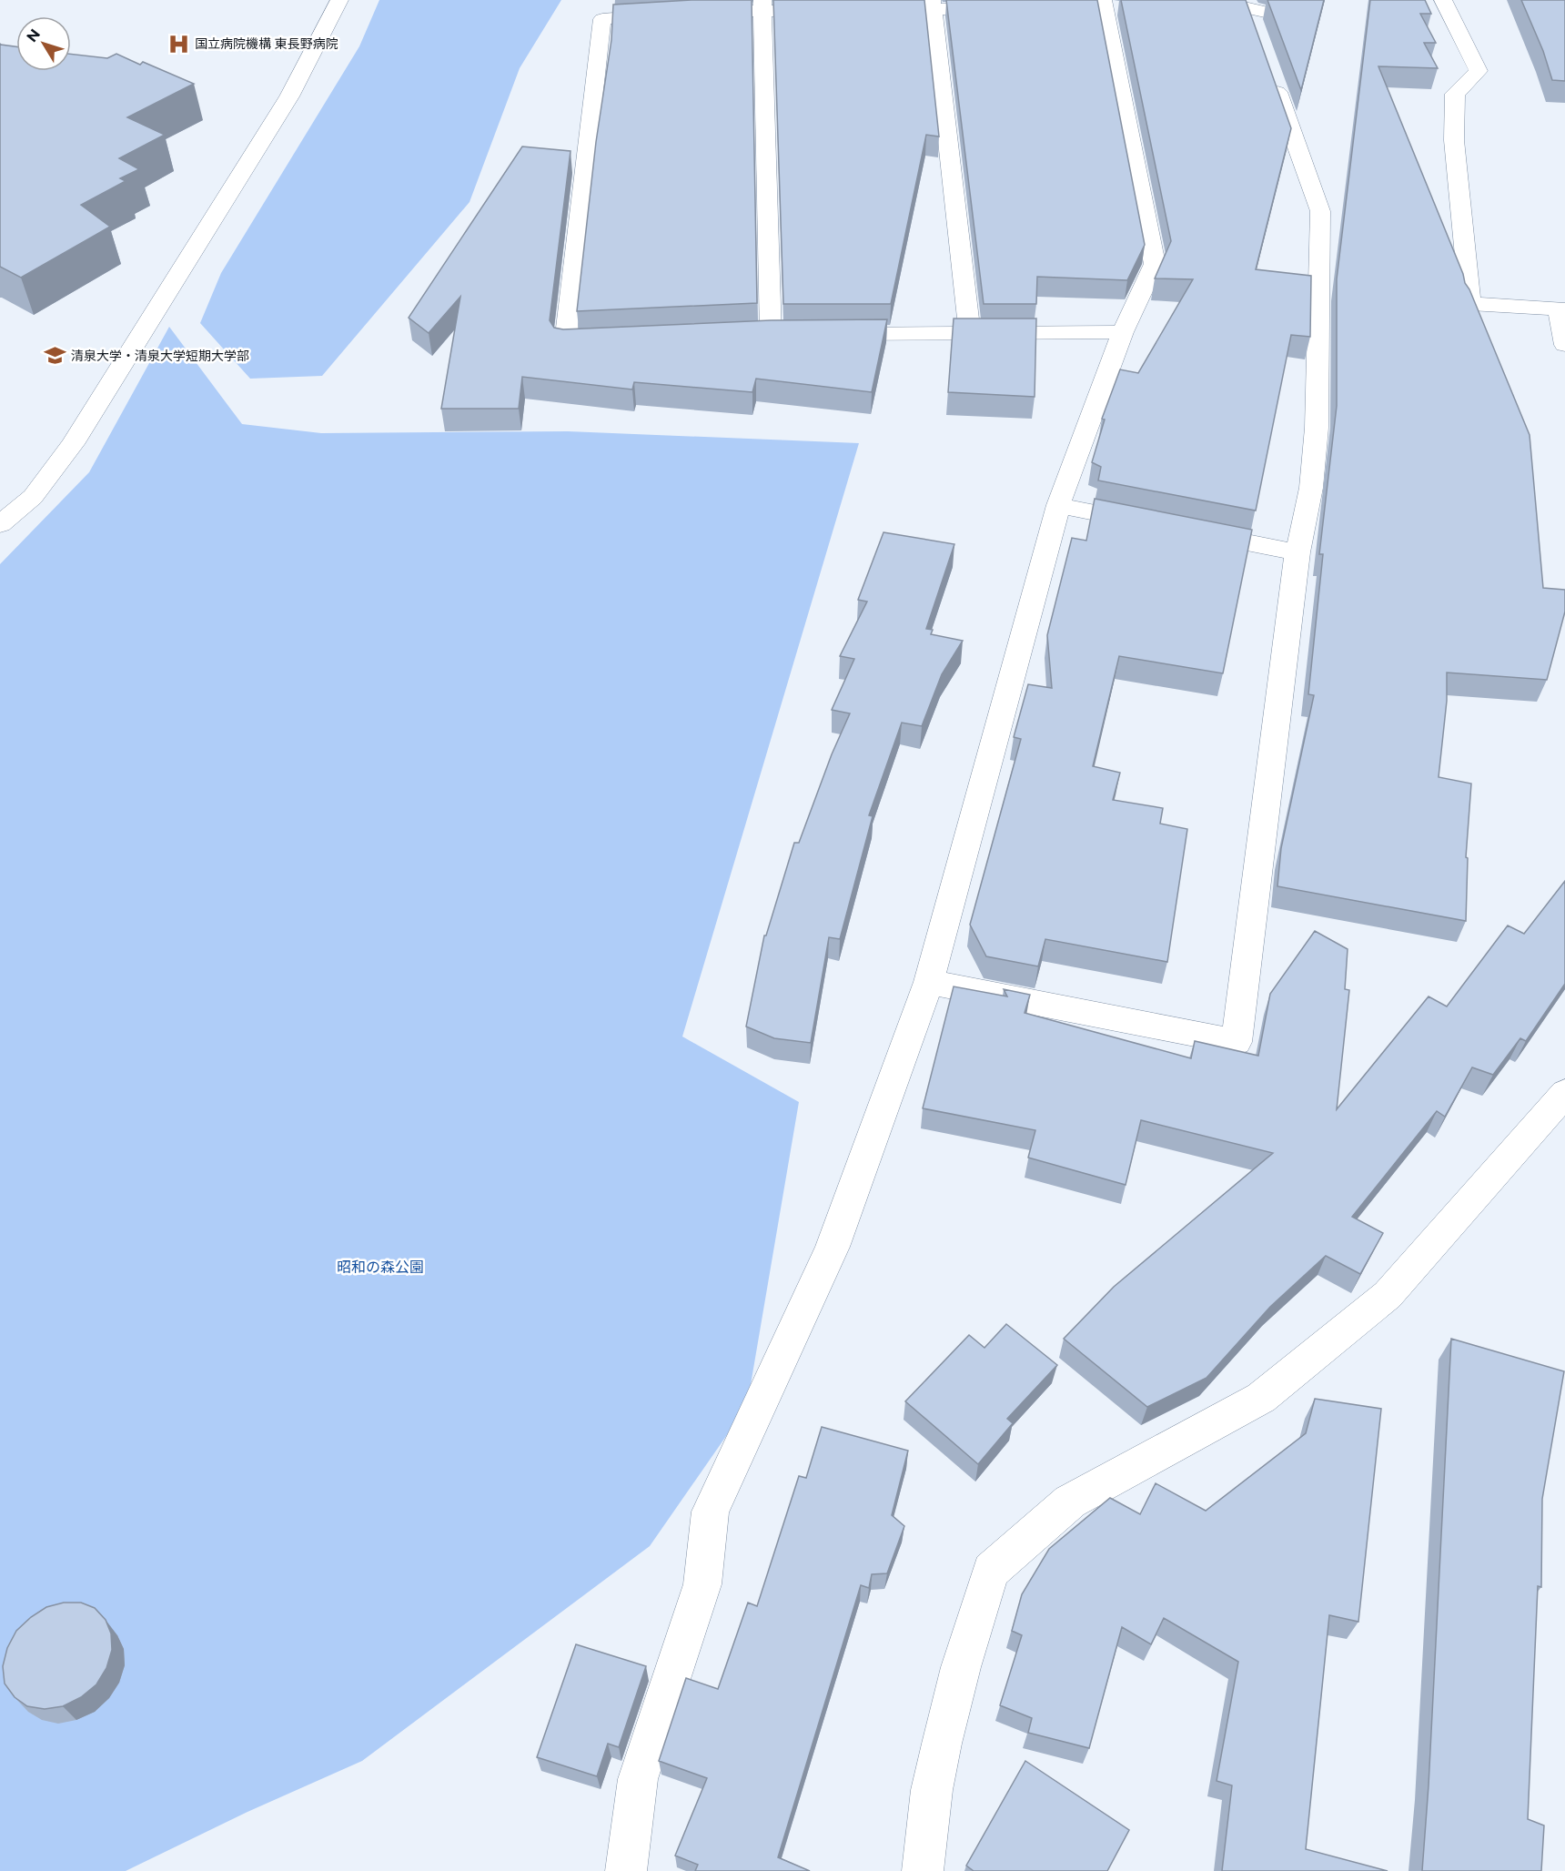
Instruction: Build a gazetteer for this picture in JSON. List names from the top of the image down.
{
  "parks": ["昭和の森公園"],
  "places": {
    "hospital": ["国立病院機構 東長野病院"],
    "school or university": ["清泉大学・清泉大学短期大学部"]
  },
  "north": "top left"
}
